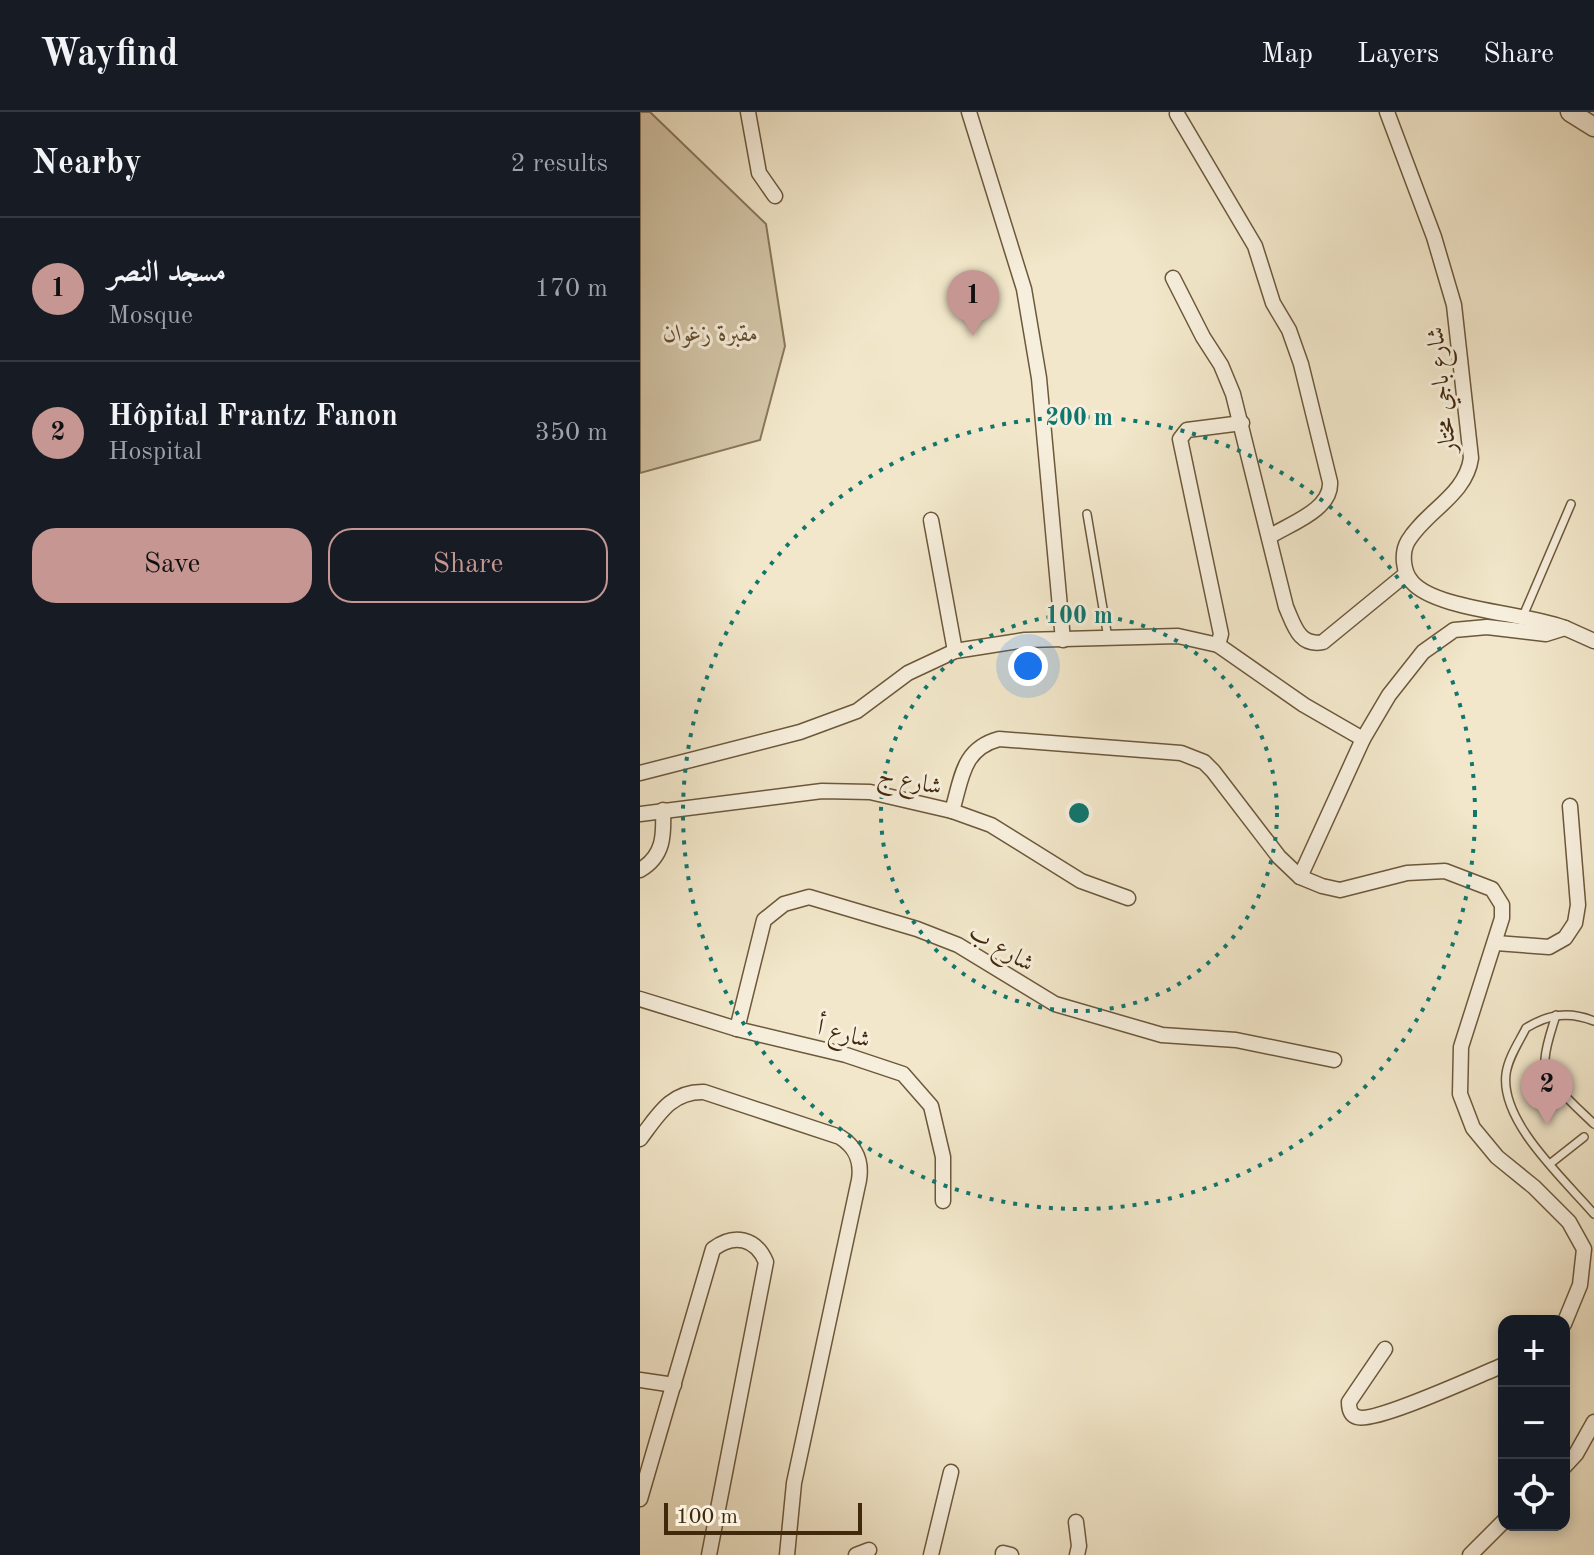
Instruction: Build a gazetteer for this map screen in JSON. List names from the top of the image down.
{
  "streets": {
    "street": [
      "شارع باجي مختار",
      "شارع ج",
      "شارع ب",
      "شارع أ"
    ]
  },
  "crossings": [
    ["شارع ب", "شارع أ"]
  ],
  "parks": ["مقبرة زغوان"],
  "scale_bar": "100 m",
  "page": {
    "header": "Wayfind",
    "nav": ["Map", "Layers", "Share"],
    "heading": ["Nearby", "2 results"],
    "list": [
      {
        "mark": "1",
        "name": "مسجد النصر",
        "note": "Mosque",
        "value": "170 m"
      },
      {
        "mark": "2",
        "name": "Hôpital Frantz Fanon",
        "note": "Hospital",
        "value": "350 m"
      }
    ],
    "pins": ["1", "2"],
    "buttons": ["Save", "Share"],
    "map_buttons": ["+", "−"],
    "scale": "100 m"
  },
  "rings": ["200 m", "100 m"]
}
